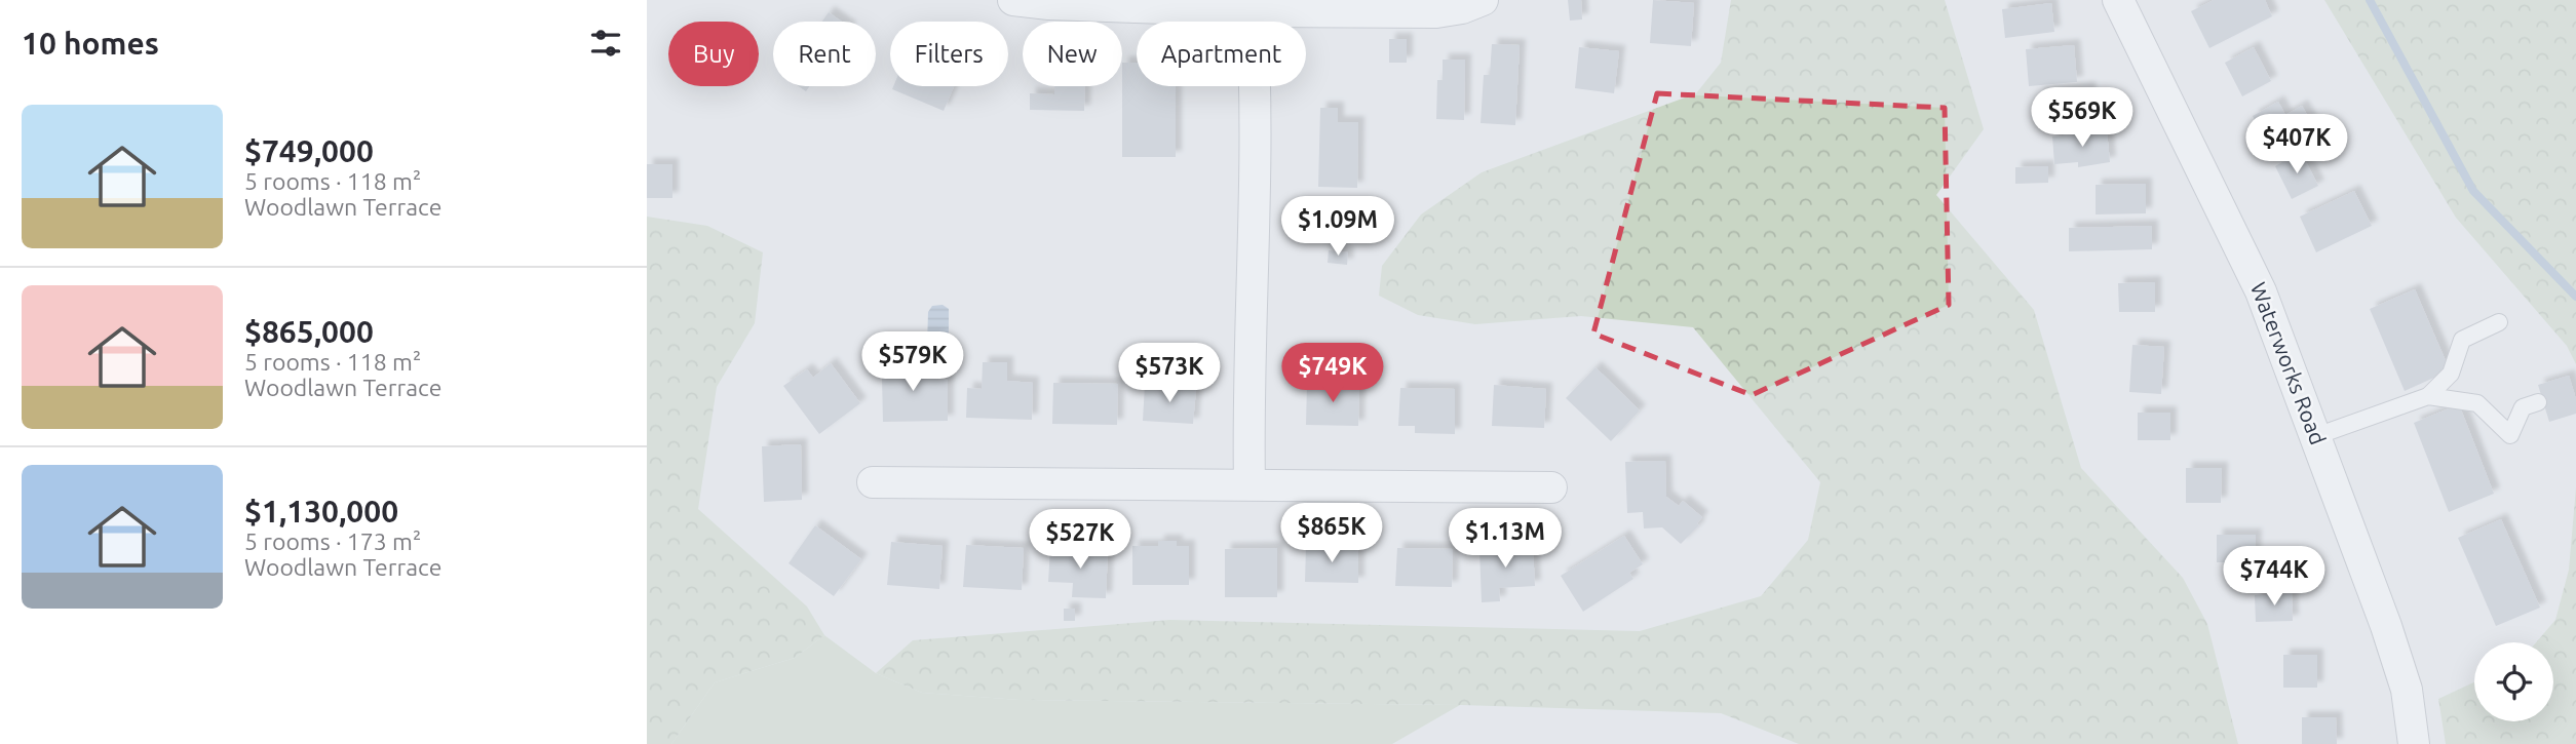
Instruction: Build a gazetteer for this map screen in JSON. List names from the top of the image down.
{
  "streets": {
    "street": ["Waterworks Road"]
  },
  "page": {
    "heading": "10 homes",
    "chip": [
      "Buy",
      "Rent",
      "Filters",
      "New",
      "Apartment"
    ],
    "list": [
      {
        "name": "$749,000",
        "note": "5 rooms · 118 m² · Woodlawn Terrace"
      },
      {
        "name": "$865,000",
        "note": "5 rooms · 118 m² · Woodlawn Terrace"
      },
      {
        "name": "$1,130,000",
        "note": "5 rooms · 173 m² · Woodlawn Terrace"
      }
    ],
    "price": [
      "$569K",
      "$407K",
      "$1.09M",
      "$579K",
      "$573K",
      "$749K",
      "$865K",
      "$1.13M",
      "$527K",
      "$744K"
    ]
  }
}
